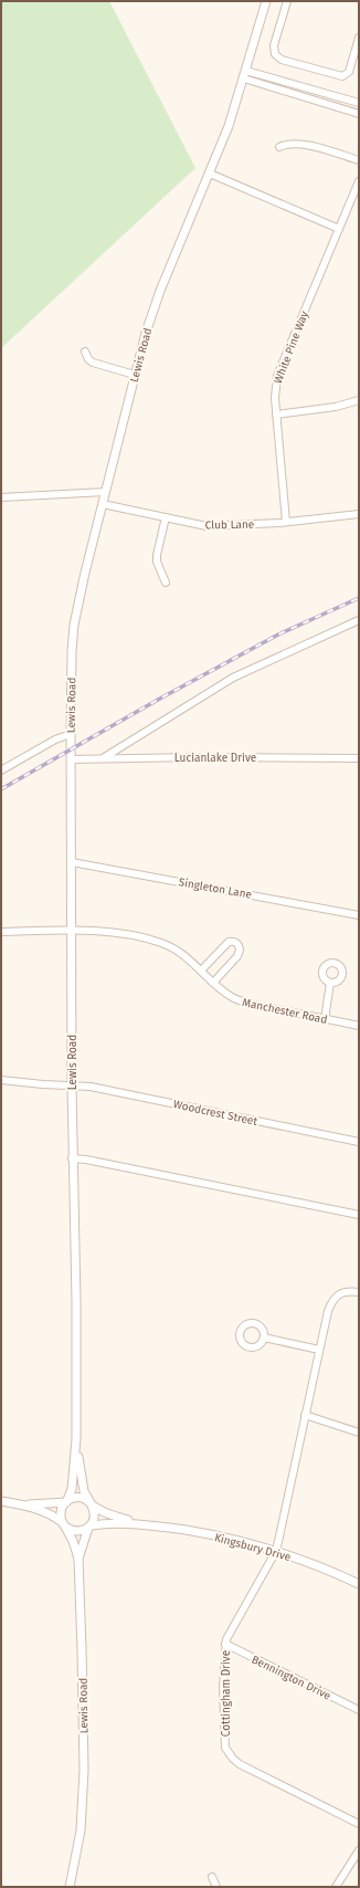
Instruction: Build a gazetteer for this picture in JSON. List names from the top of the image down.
{
  "streets": {
    "street": [
      "White Pine Way",
      "Lewis Road",
      "Club Lane",
      "Lucianlake Drive",
      "Singleton Lane",
      "Manchester Road",
      "Woodcrest Street",
      "Kingsbury Drive",
      "Bennington Drive",
      "Cottingham Drive"
    ]
  },
  "crossings": [
    ["White Pine Way", "Club Lane"],
    ["Lewis Road", "Club Lane"],
    ["Lewis Road", "Lucianlake Drive"],
    ["Lewis Road", "Singleton Lane"],
    ["Lewis Road", "Manchester Road"],
    ["Lewis Road", "Woodcrest Street"],
    ["Lewis Road", "Kingsbury Drive"],
    ["Kingsbury Drive", "Cottingham Drive"],
    ["Bennington Drive", "Cottingham Drive"]
  ]
}
